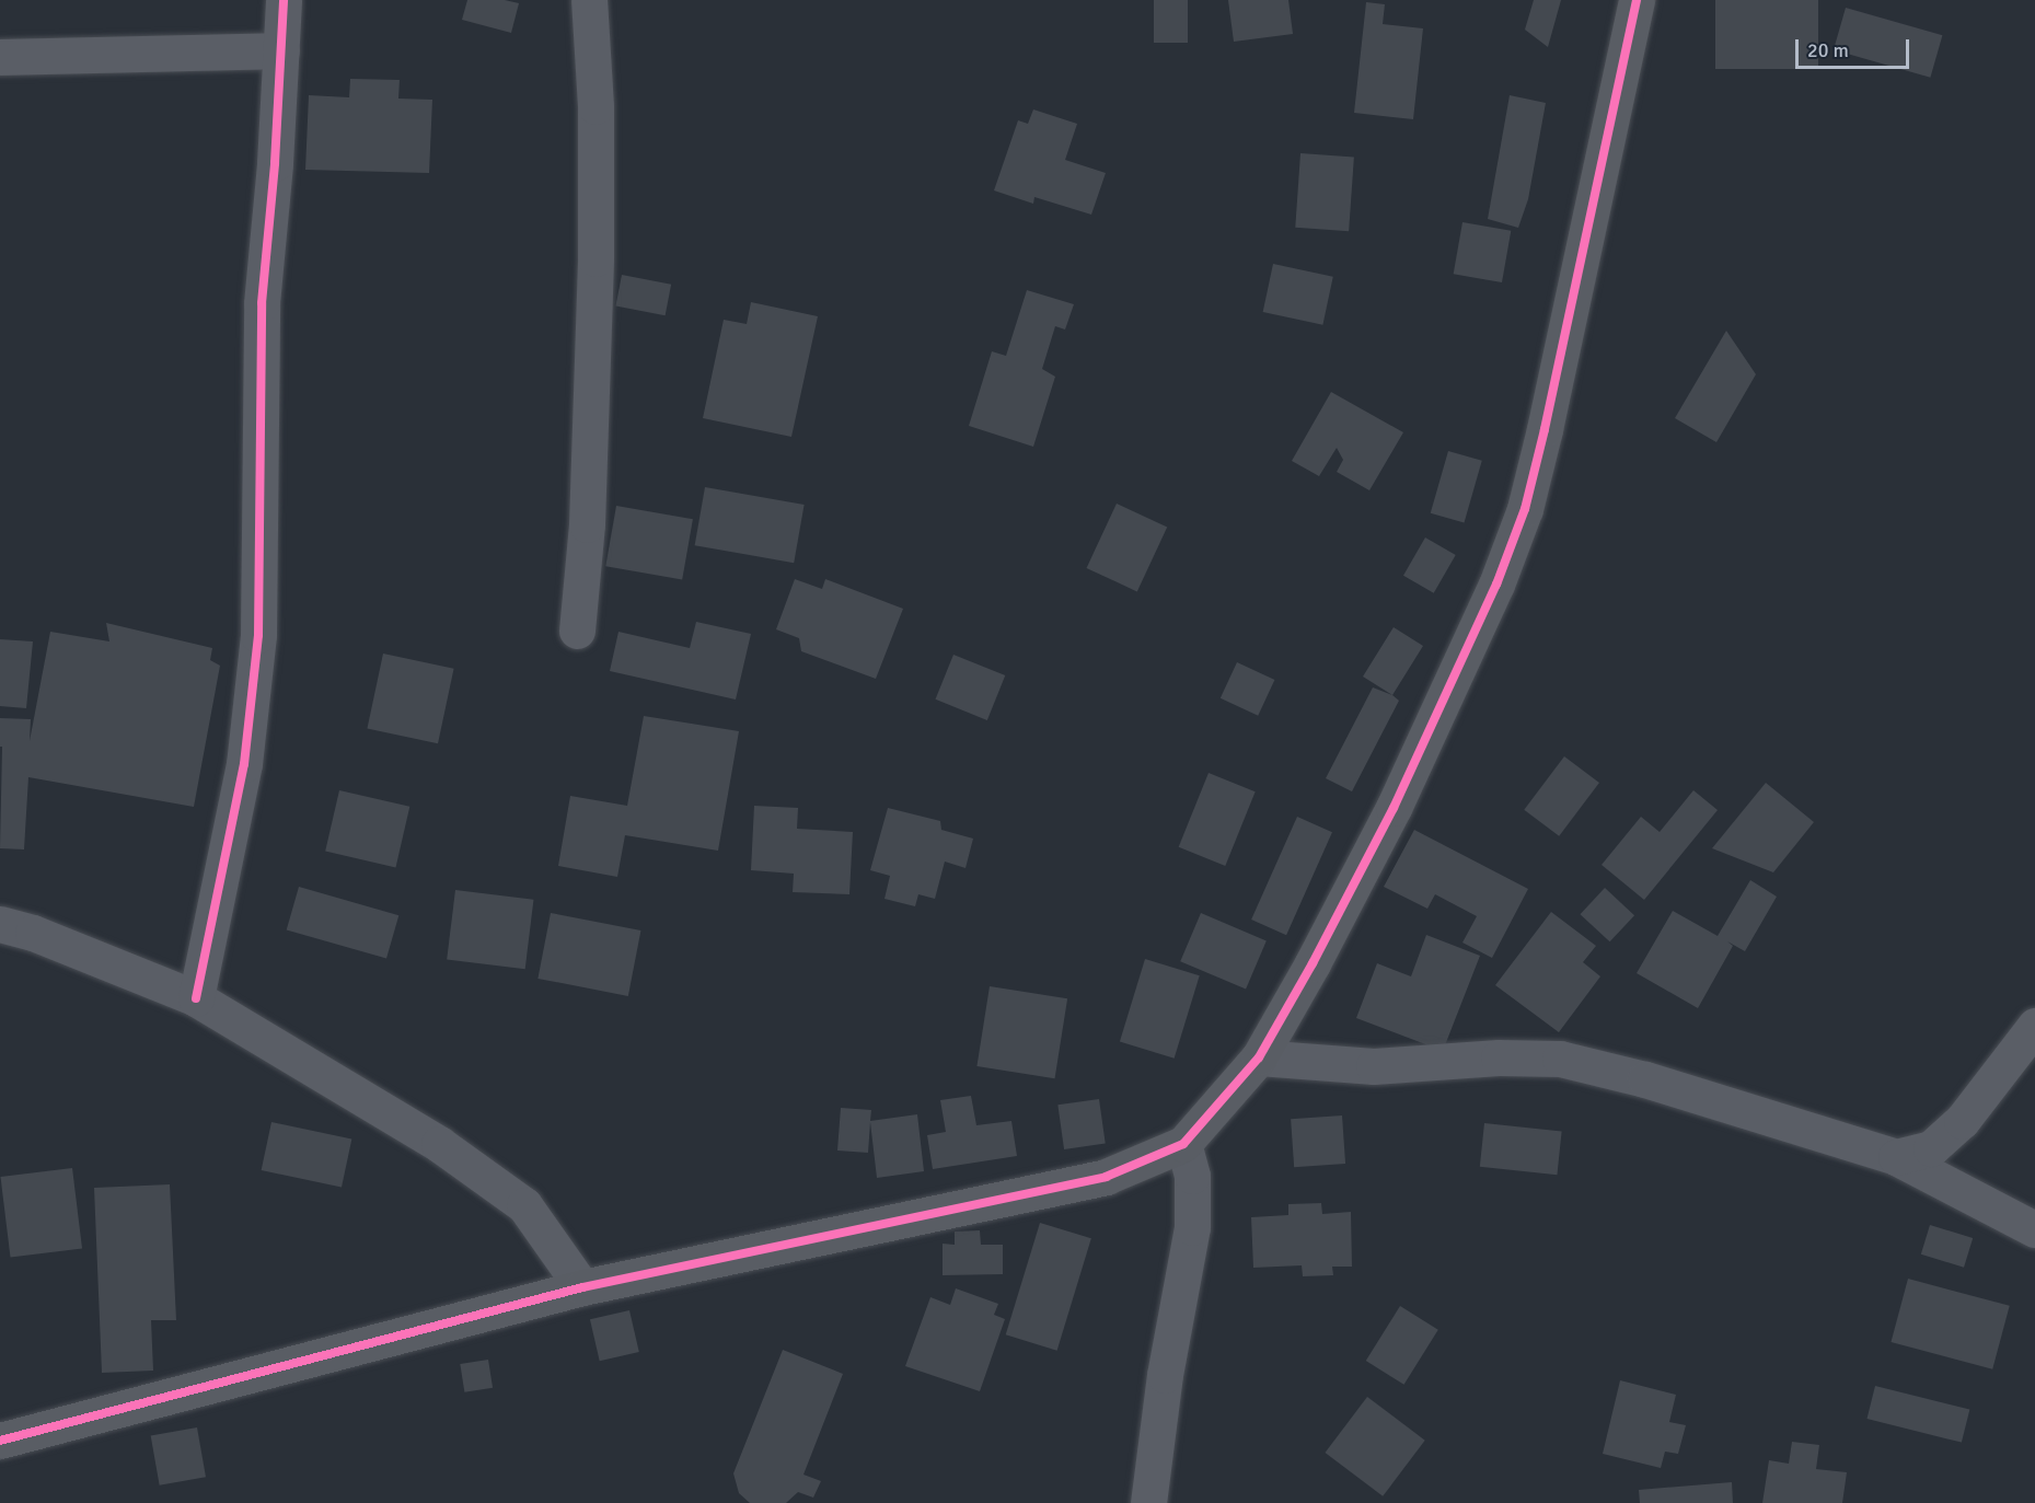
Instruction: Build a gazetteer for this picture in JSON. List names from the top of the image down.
{
  "scale_bar": "20 m"
}
